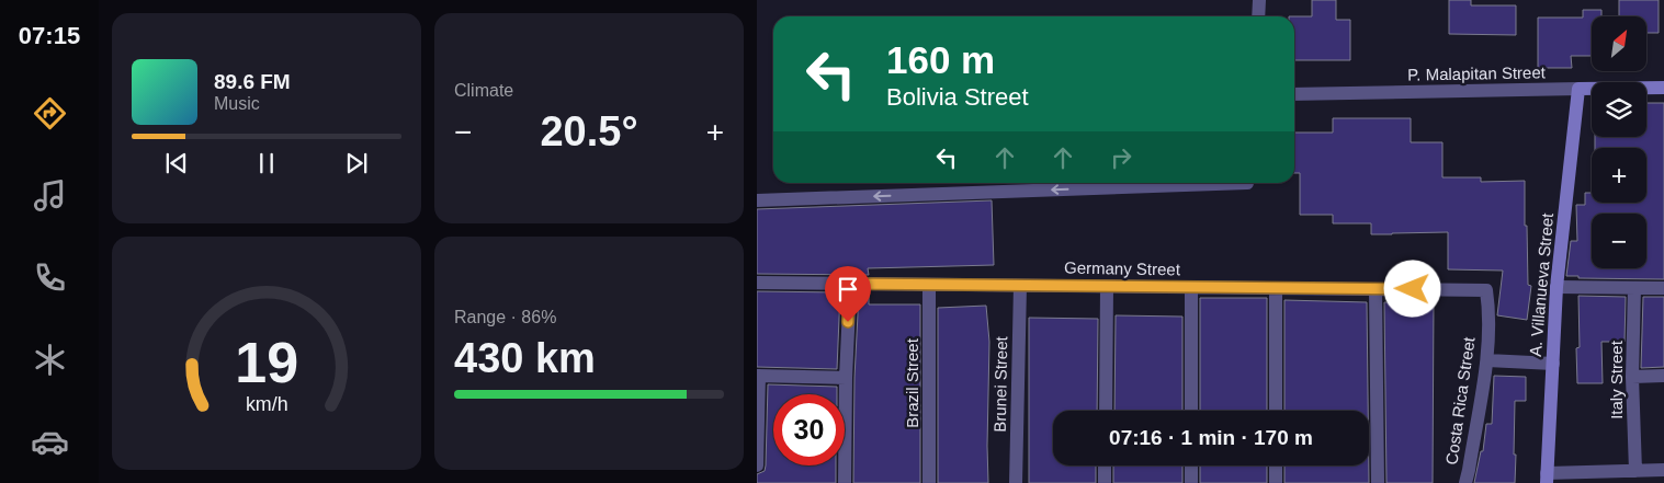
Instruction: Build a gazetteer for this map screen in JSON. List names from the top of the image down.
{
  "streets": {
    "street": [
      "P. Malapitan Street",
      "Germany Street",
      "A. Villanueva Street",
      "Italy Street",
      "Brazil Street",
      "Brunei Street",
      "Costa Rica Street"
    ]
  },
  "crossings": [
    ["P. Malapitan Street", "A. Villanueva Street"],
    ["Germany Street", "Brazil Street"],
    ["Germany Street", "Brunei Street"],
    ["Germany Street", "Costa Rica Street"]
  ],
  "north": "top right",
  "page": {
    "tabs": "07:15",
    "tile": [
      "Climate",
      ["Range · 86%", "430 km"]
    ],
    "map_buttons": ["+", "−"],
    "turn": ["160 m", "Bolivia Street"],
    "song": ["89.6 FM", "Music"],
    "heat": ["−", "20.5°", "+"],
    "limit": "30",
    "trip": "07:16 · 1 min · 170 m",
    "gauge": ["19", "km/h"]
  }
}
